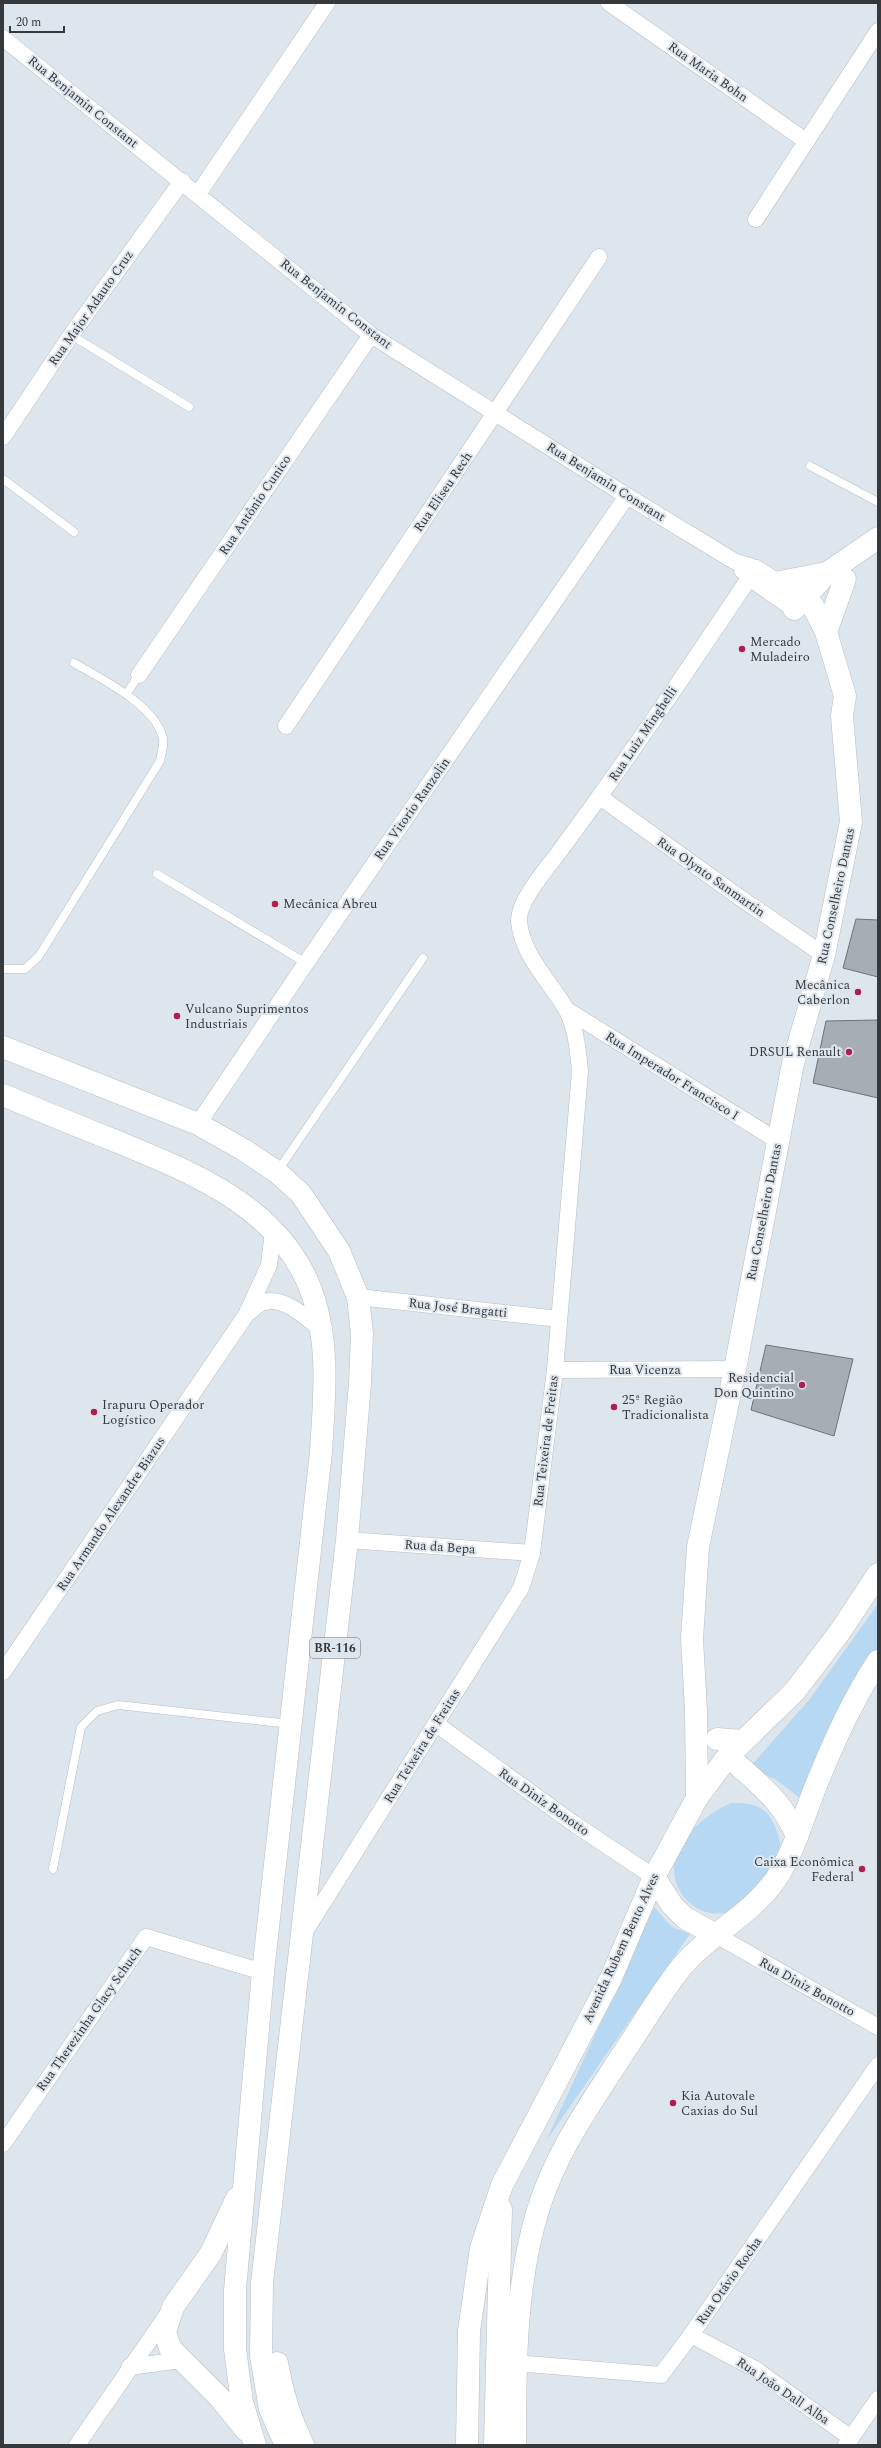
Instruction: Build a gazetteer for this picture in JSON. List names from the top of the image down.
{
  "streets": {
    "main road": ["Rua Conselheiro Dantas", "BR-116", "Avenida Rubem Bento Alves"],
    "street": [
      "Rua Maria Bohn",
      "Rua Benjamin Constant",
      "Rua Major Adauto Cruz",
      "Rua Eliseu Rech",
      "Rua Antônio Cunico",
      "Rua Luiz Minghelli",
      "Rua Vitorio Ranzolin",
      "Rua Olynto Sanmartin",
      "Rua Imperador Francisco I",
      "Rua José Bragatti",
      "Rua Vicenza",
      "Rua Teixeira de Freitas",
      "Rua Armando Alexandre Biazus",
      "Rua da Bepa",
      "Rua Diniz Bonotto",
      "Rua Therezinha Glacy Schuch",
      "Rua Otávio Rocha",
      "Rua João Dall Alba"
    ]
  },
  "crossings": [
    ["Rua Benjamin Constant", "Rua Major Adauto Cruz"],
    ["Rua Benjamin Constant", "Rua Eliseu Rech"],
    ["Rua Benjamin Constant", "Rua Antônio Cunico"],
    ["Rua Benjamin Constant", "Rua Luiz Minghelli"],
    ["Rua Benjamin Constant", "Rua Vitorio Ranzolin"],
    ["Rua Benjamin Constant", "Rua Conselheiro Dantas"],
    ["Rua Luiz Minghelli", "Rua Olynto Sanmartin"],
    ["Rua Luiz Minghelli", "Rua Teixeira de Freitas"],
    ["Rua Vitorio Ranzolin", "BR-116"],
    ["Rua Olynto Sanmartin", "Rua Conselheiro Dantas"],
    ["Rua Conselheiro Dantas", "Rua Imperador Francisco I"],
    ["Rua Conselheiro Dantas", "Rua Vicenza"],
    ["Rua Conselheiro Dantas", "Avenida Rubem Bento Alves"],
    ["Rua Imperador Francisco I", "Rua Teixeira de Freitas"],
    ["Rua José Bragatti", "Rua Teixeira de Freitas"],
    ["Rua José Bragatti", "BR-116"],
    ["Rua Vicenza", "Rua Teixeira de Freitas"],
    ["Rua Teixeira de Freitas", "Rua da Bepa"],
    ["Rua Teixeira de Freitas", "BR-116"],
    ["Rua Teixeira de Freitas", "Rua Diniz Bonotto"],
    ["Rua Armando Alexandre Biazus", "BR-116"],
    ["Rua da Bepa", "BR-116"],
    ["BR-116", "Rua Therezinha Glacy Schuch"],
    ["Rua Diniz Bonotto", "Avenida Rubem Bento Alves"],
    ["Rua Otávio Rocha", "Rua João Dall Alba"]
  ],
  "places": [
    "Mercado Muladeiro",
    "Mecânica Abreu",
    "Mecânica Caberlon",
    "Vulcano Suprimentos Industriais",
    "DRSUL Renault",
    "Residencial Don Quintino",
    "25ª Região Tradicionalista",
    "Irapuru Operador Logístico",
    "Caixa Econômica Federal",
    "Kia Autovale Caxias do Sul"
  ],
  "scale_bar": "20 m"
}
